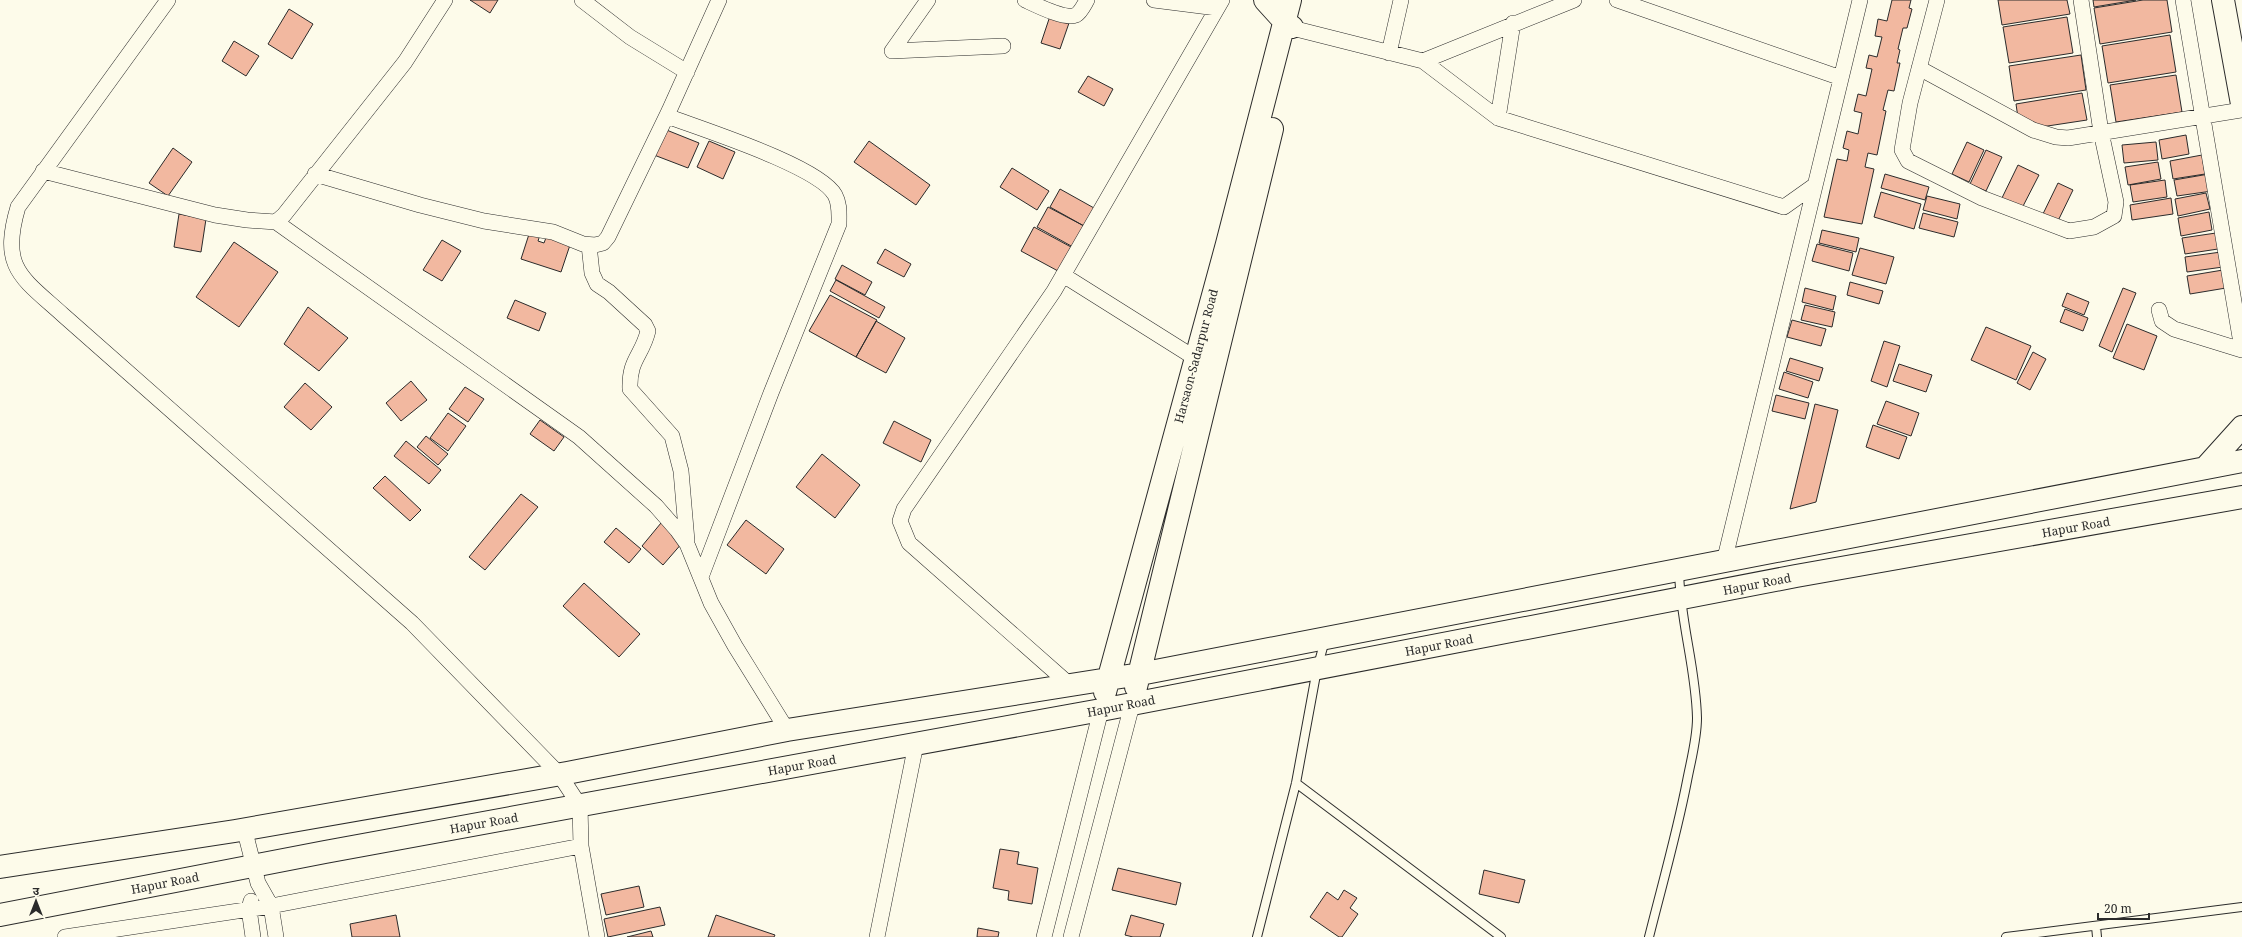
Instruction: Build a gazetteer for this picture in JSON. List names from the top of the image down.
{
  "streets": {
    "main road": ["Harsaon-Sadarpur Road", "Hapur Road"]
  },
  "crossings": [
    ["Harsaon-Sadarpur Road", "Hapur Road"]
  ],
  "scale_bar": "20 m",
  "north": "top"
}
